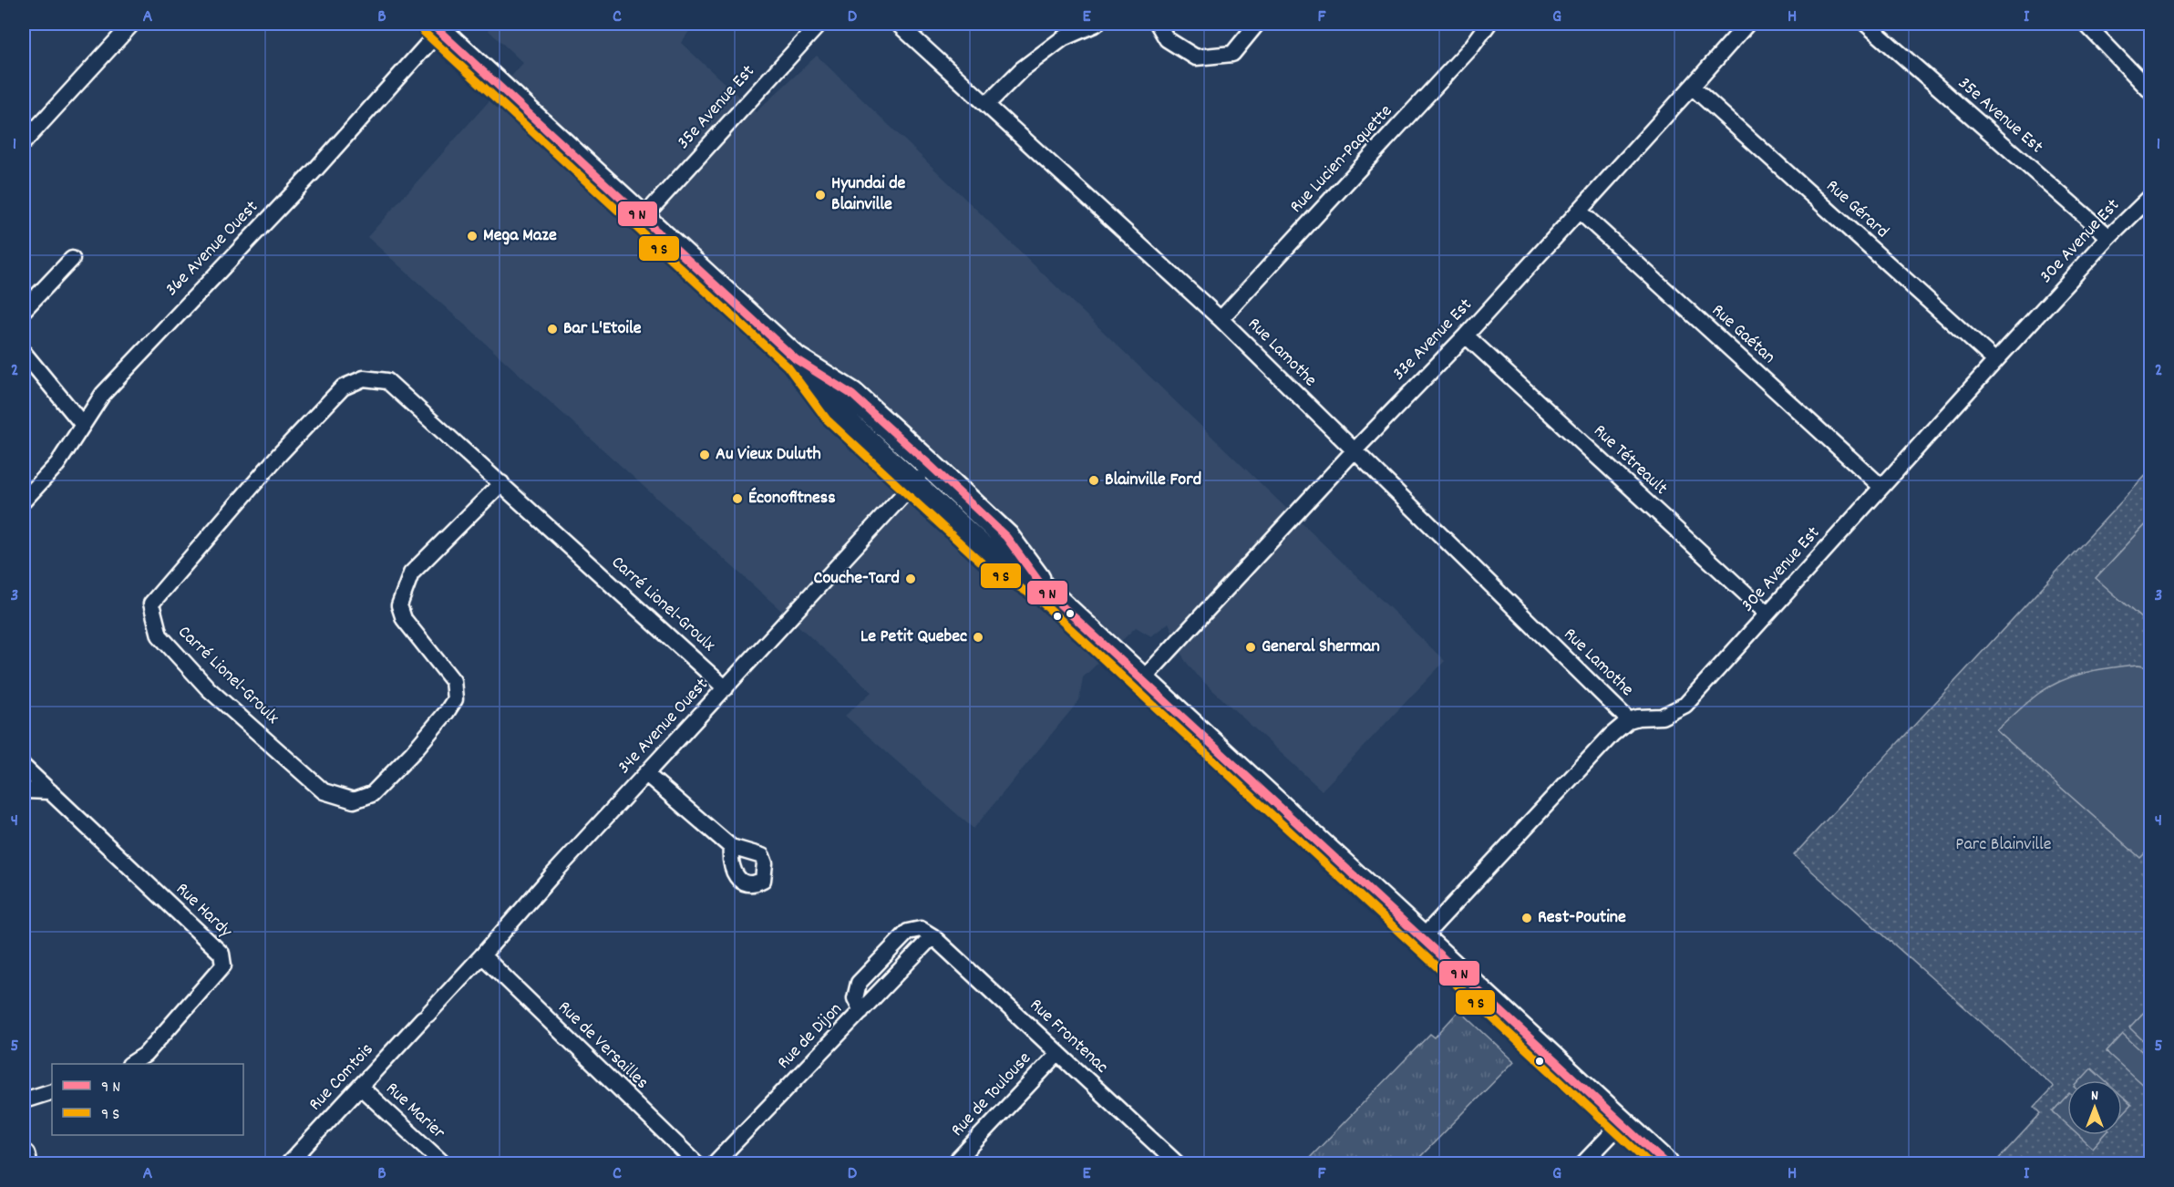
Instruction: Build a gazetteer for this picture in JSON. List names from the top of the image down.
{
  "streets": {
    "street": [
      "35e Avenue Est",
      "Rue Lucien-Paquette",
      "Rue Gérard",
      "30e Avenue Est",
      "36e Avenue Ouest",
      "Rue Gaétan",
      "33e Avenue Est",
      "Rue Lamothe",
      "Rue Tétreault",
      "Carré Lionel-Groulx",
      "34e Avenue Ouest",
      "Rue Hardy",
      "Rue de Dijon",
      "Rue Frontenac",
      "Rue de Versailles",
      "Rue Comtois",
      "Rue de Toulouse",
      "Rue Marier"
    ]
  },
  "crossings": [
    ["35e Avenue Est", "30e Avenue Est"],
    ["Rue Lucien-Paquette", "Rue Lamothe"],
    ["Rue Gérard", "30e Avenue Est"],
    ["Rue Gérard", "33e Avenue Est"],
    ["30e Avenue Est", "Rue Gaétan"],
    ["30e Avenue Est", "Rue Lamothe"],
    ["30e Avenue Est", "Rue Tétreault"],
    ["Rue Gaétan", "33e Avenue Est"],
    ["33e Avenue Est", "Rue Lamothe"],
    ["33e Avenue Est", "Rue Tétreault"],
    ["Carré Lionel-Groulx", "34e Avenue Ouest"],
    ["34e Avenue Ouest", "Rue de Versailles"],
    ["34e Avenue Ouest", "Rue Comtois"],
    ["Rue de Dijon", "Rue Frontenac"],
    ["Rue Frontenac", "Rue de Toulouse"],
    ["Rue Comtois", "Rue Marier"]
  ],
  "parks": ["Parc Blainville"],
  "places": [
    "Hyundai de Blainville",
    "Mega Maze",
    "Bar L'Etoile",
    "Au Vieux Duluth",
    "Blainville Ford",
    "Éconofitness",
    "Couche-Tard",
    "Le Petit Quebec",
    "General Sherman",
    "Rest-Poutine"
  ],
  "legend": ["9 N", "9 S"],
  "north": "top",
  "grid": {
    "columns": [
      "A",
      "B",
      "C",
      "D",
      "E",
      "F",
      "G",
      "H",
      "I"
    ],
    "rows": [
      "1",
      "2",
      "3",
      "4",
      "5"
    ]
  }
}
